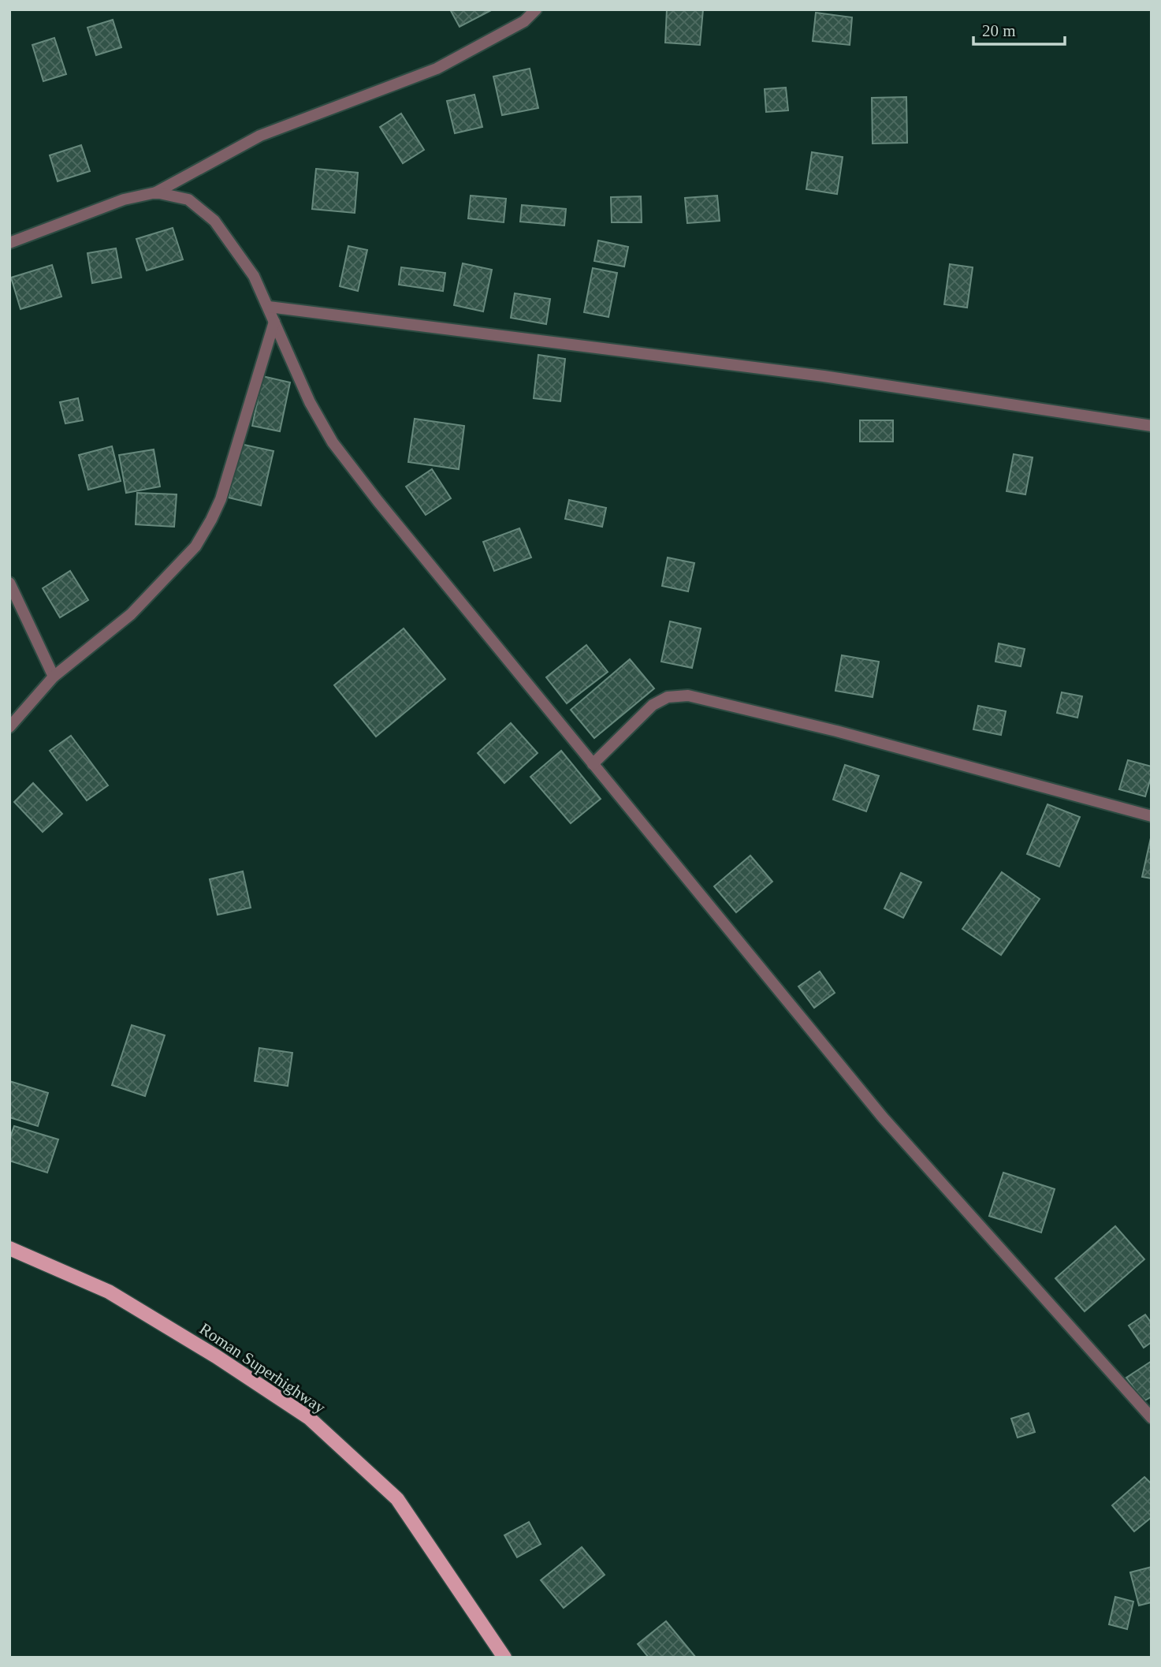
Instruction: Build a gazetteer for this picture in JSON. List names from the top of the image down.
{
  "streets": {
    "main road": ["Roman Superhighway"]
  },
  "scale_bar": "20 m"
}
